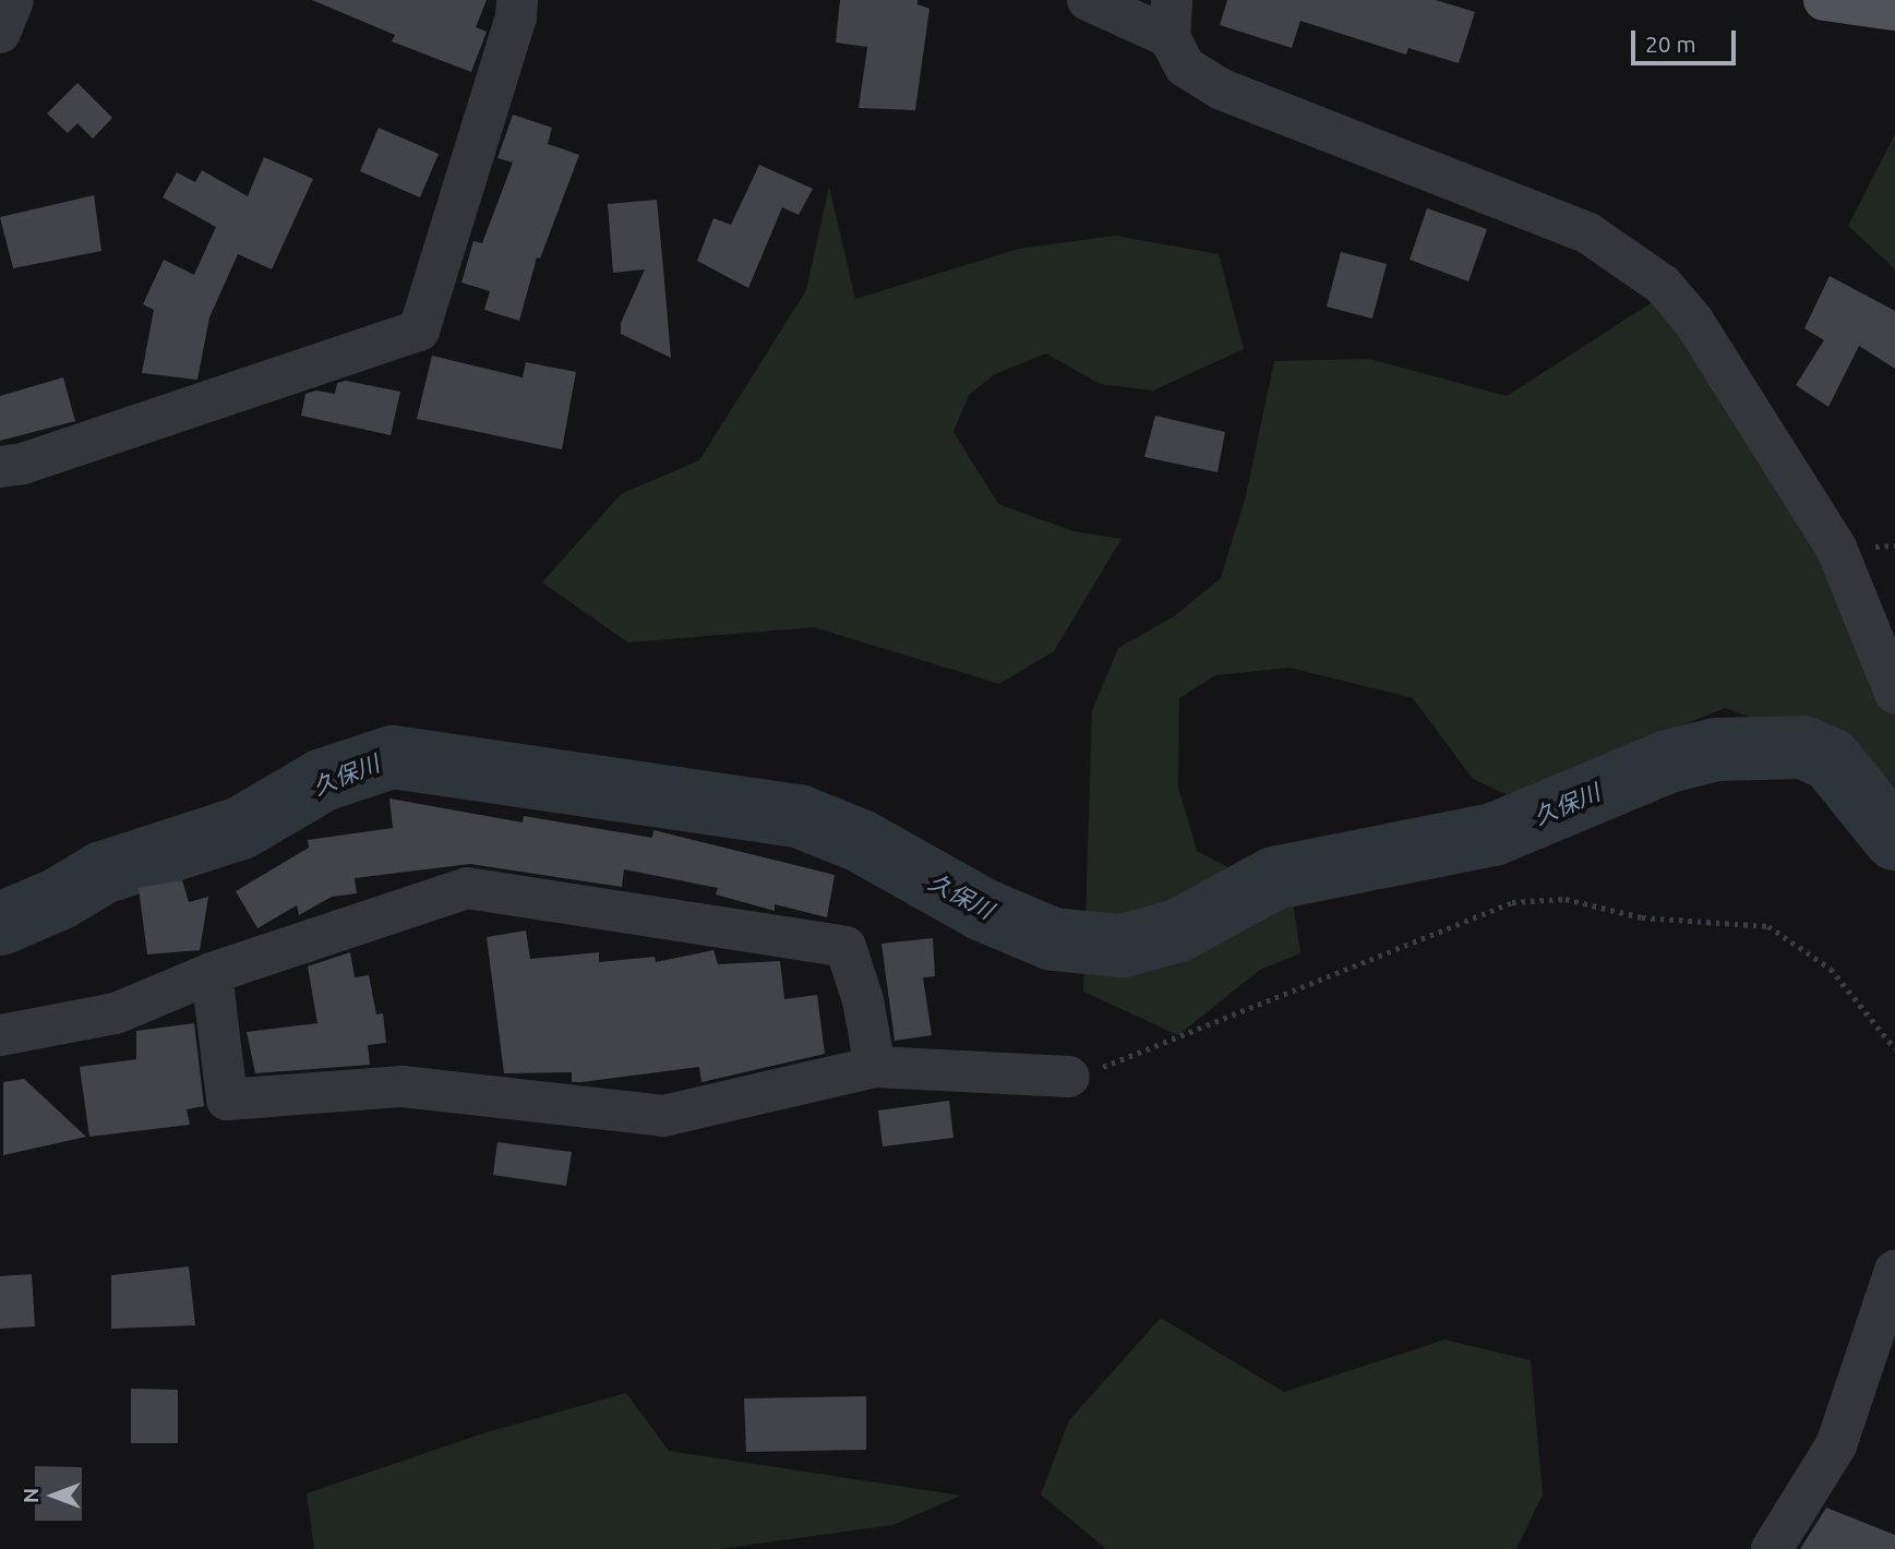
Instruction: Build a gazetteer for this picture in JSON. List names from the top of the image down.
{
  "water": ["久保川"],
  "scale_bar": "20 m",
  "north": "left"
}
